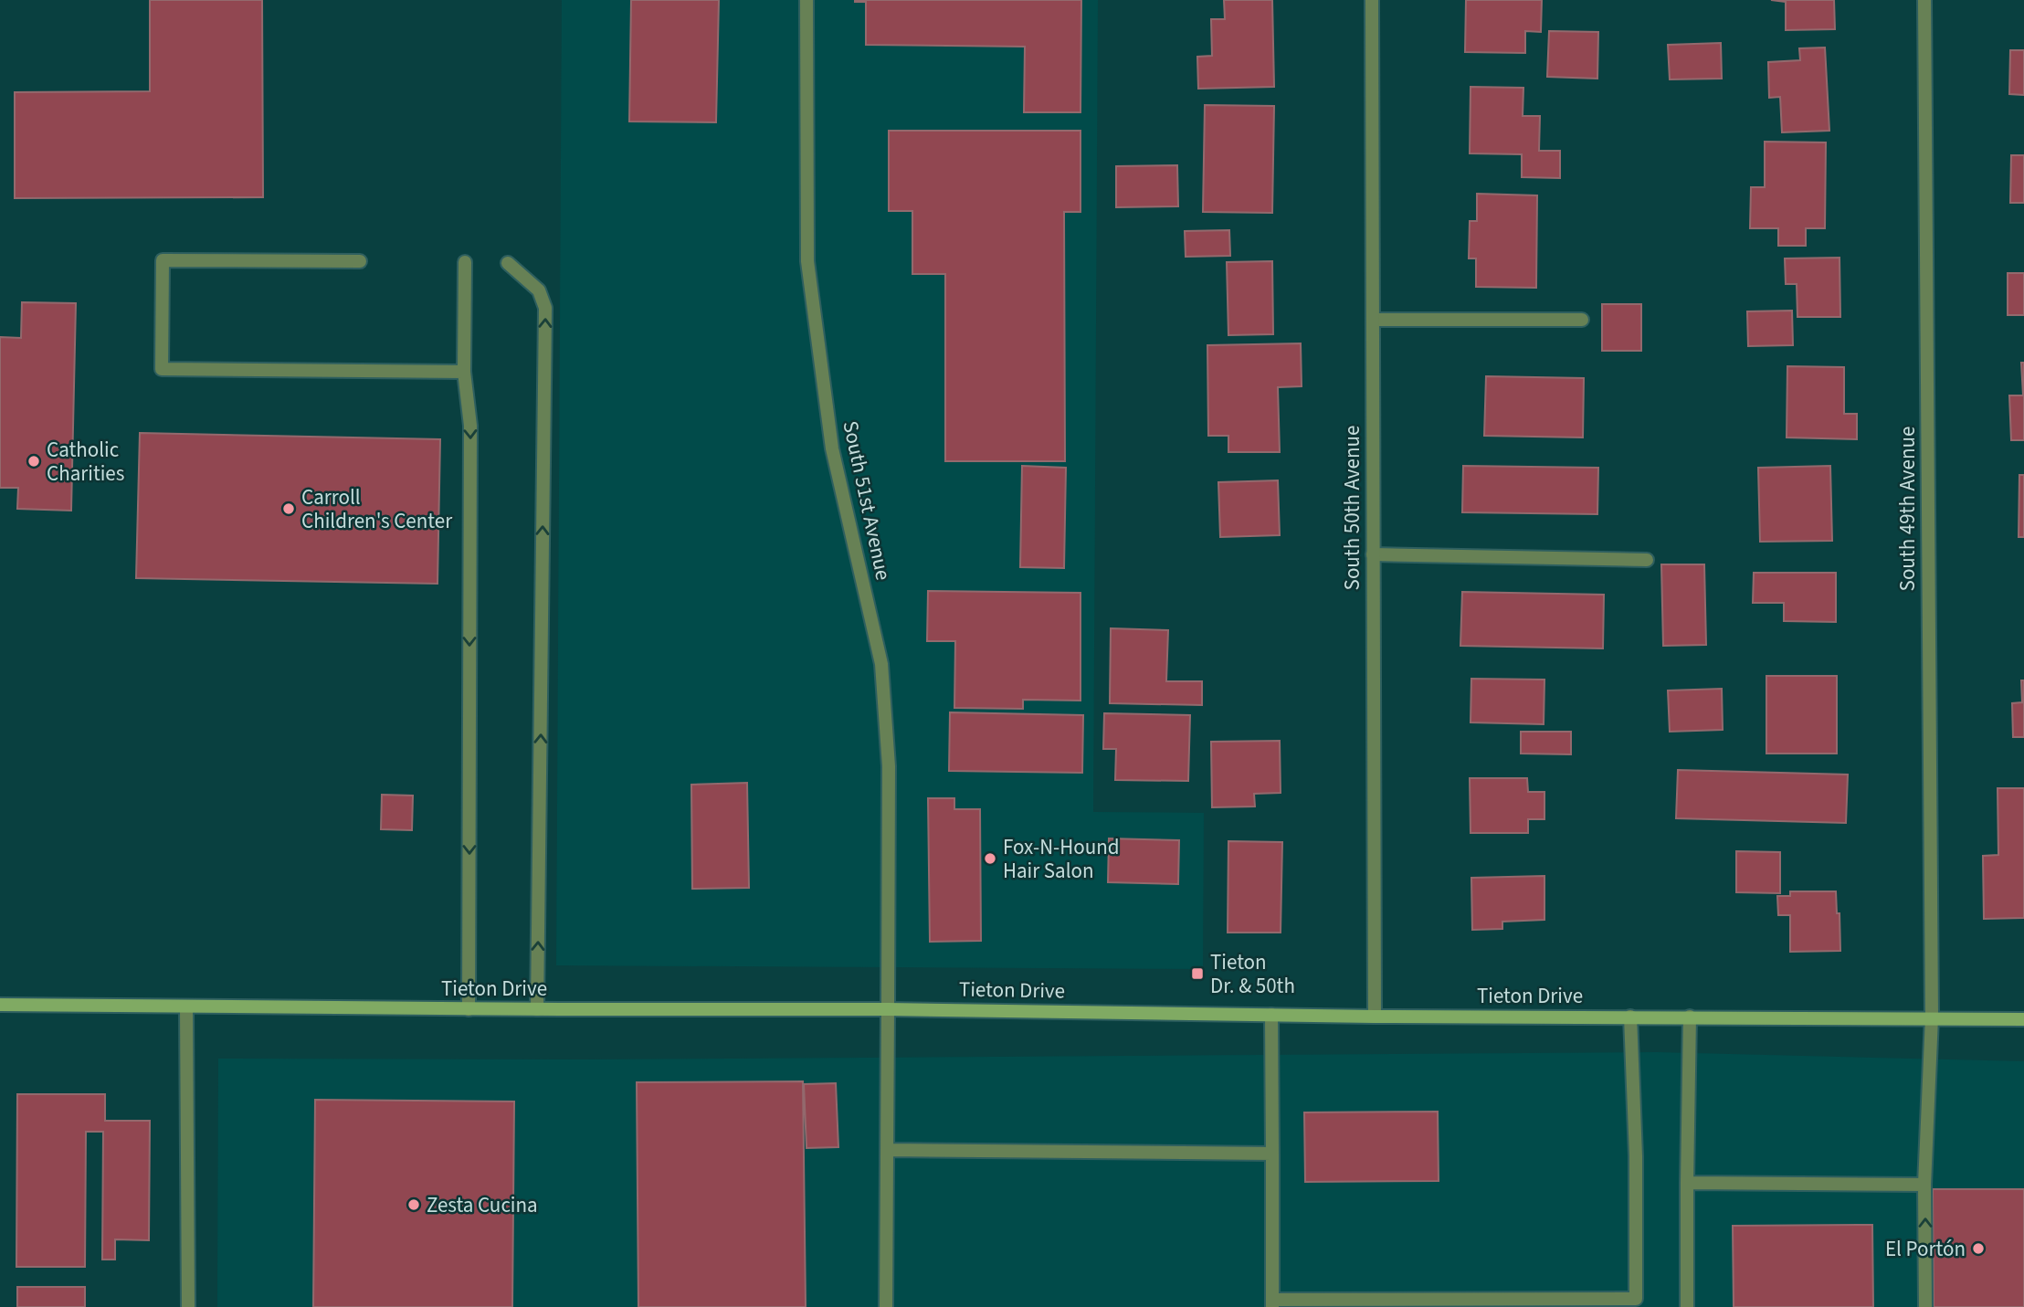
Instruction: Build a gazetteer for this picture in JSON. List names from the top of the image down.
{
  "streets": {
    "main road": ["Tieton Drive"],
    "street": ["South 51st Avenue", "South 50th Avenue", "South 49th Avenue"]
  },
  "crossings": [
    ["South 51st Avenue", "Tieton Drive"],
    ["South 50th Avenue", "Tieton Drive"],
    ["South 49th Avenue", "Tieton Drive"]
  ],
  "places": {
    "other": [
      "Catholic Charities",
      "Carroll Children's Center",
      "Fox-N-Hound Hair Salon",
      "Zesta Cucina",
      "El Portón"
    ],
    "transit": ["Tieton Dr. & 50th"]
  }
}
